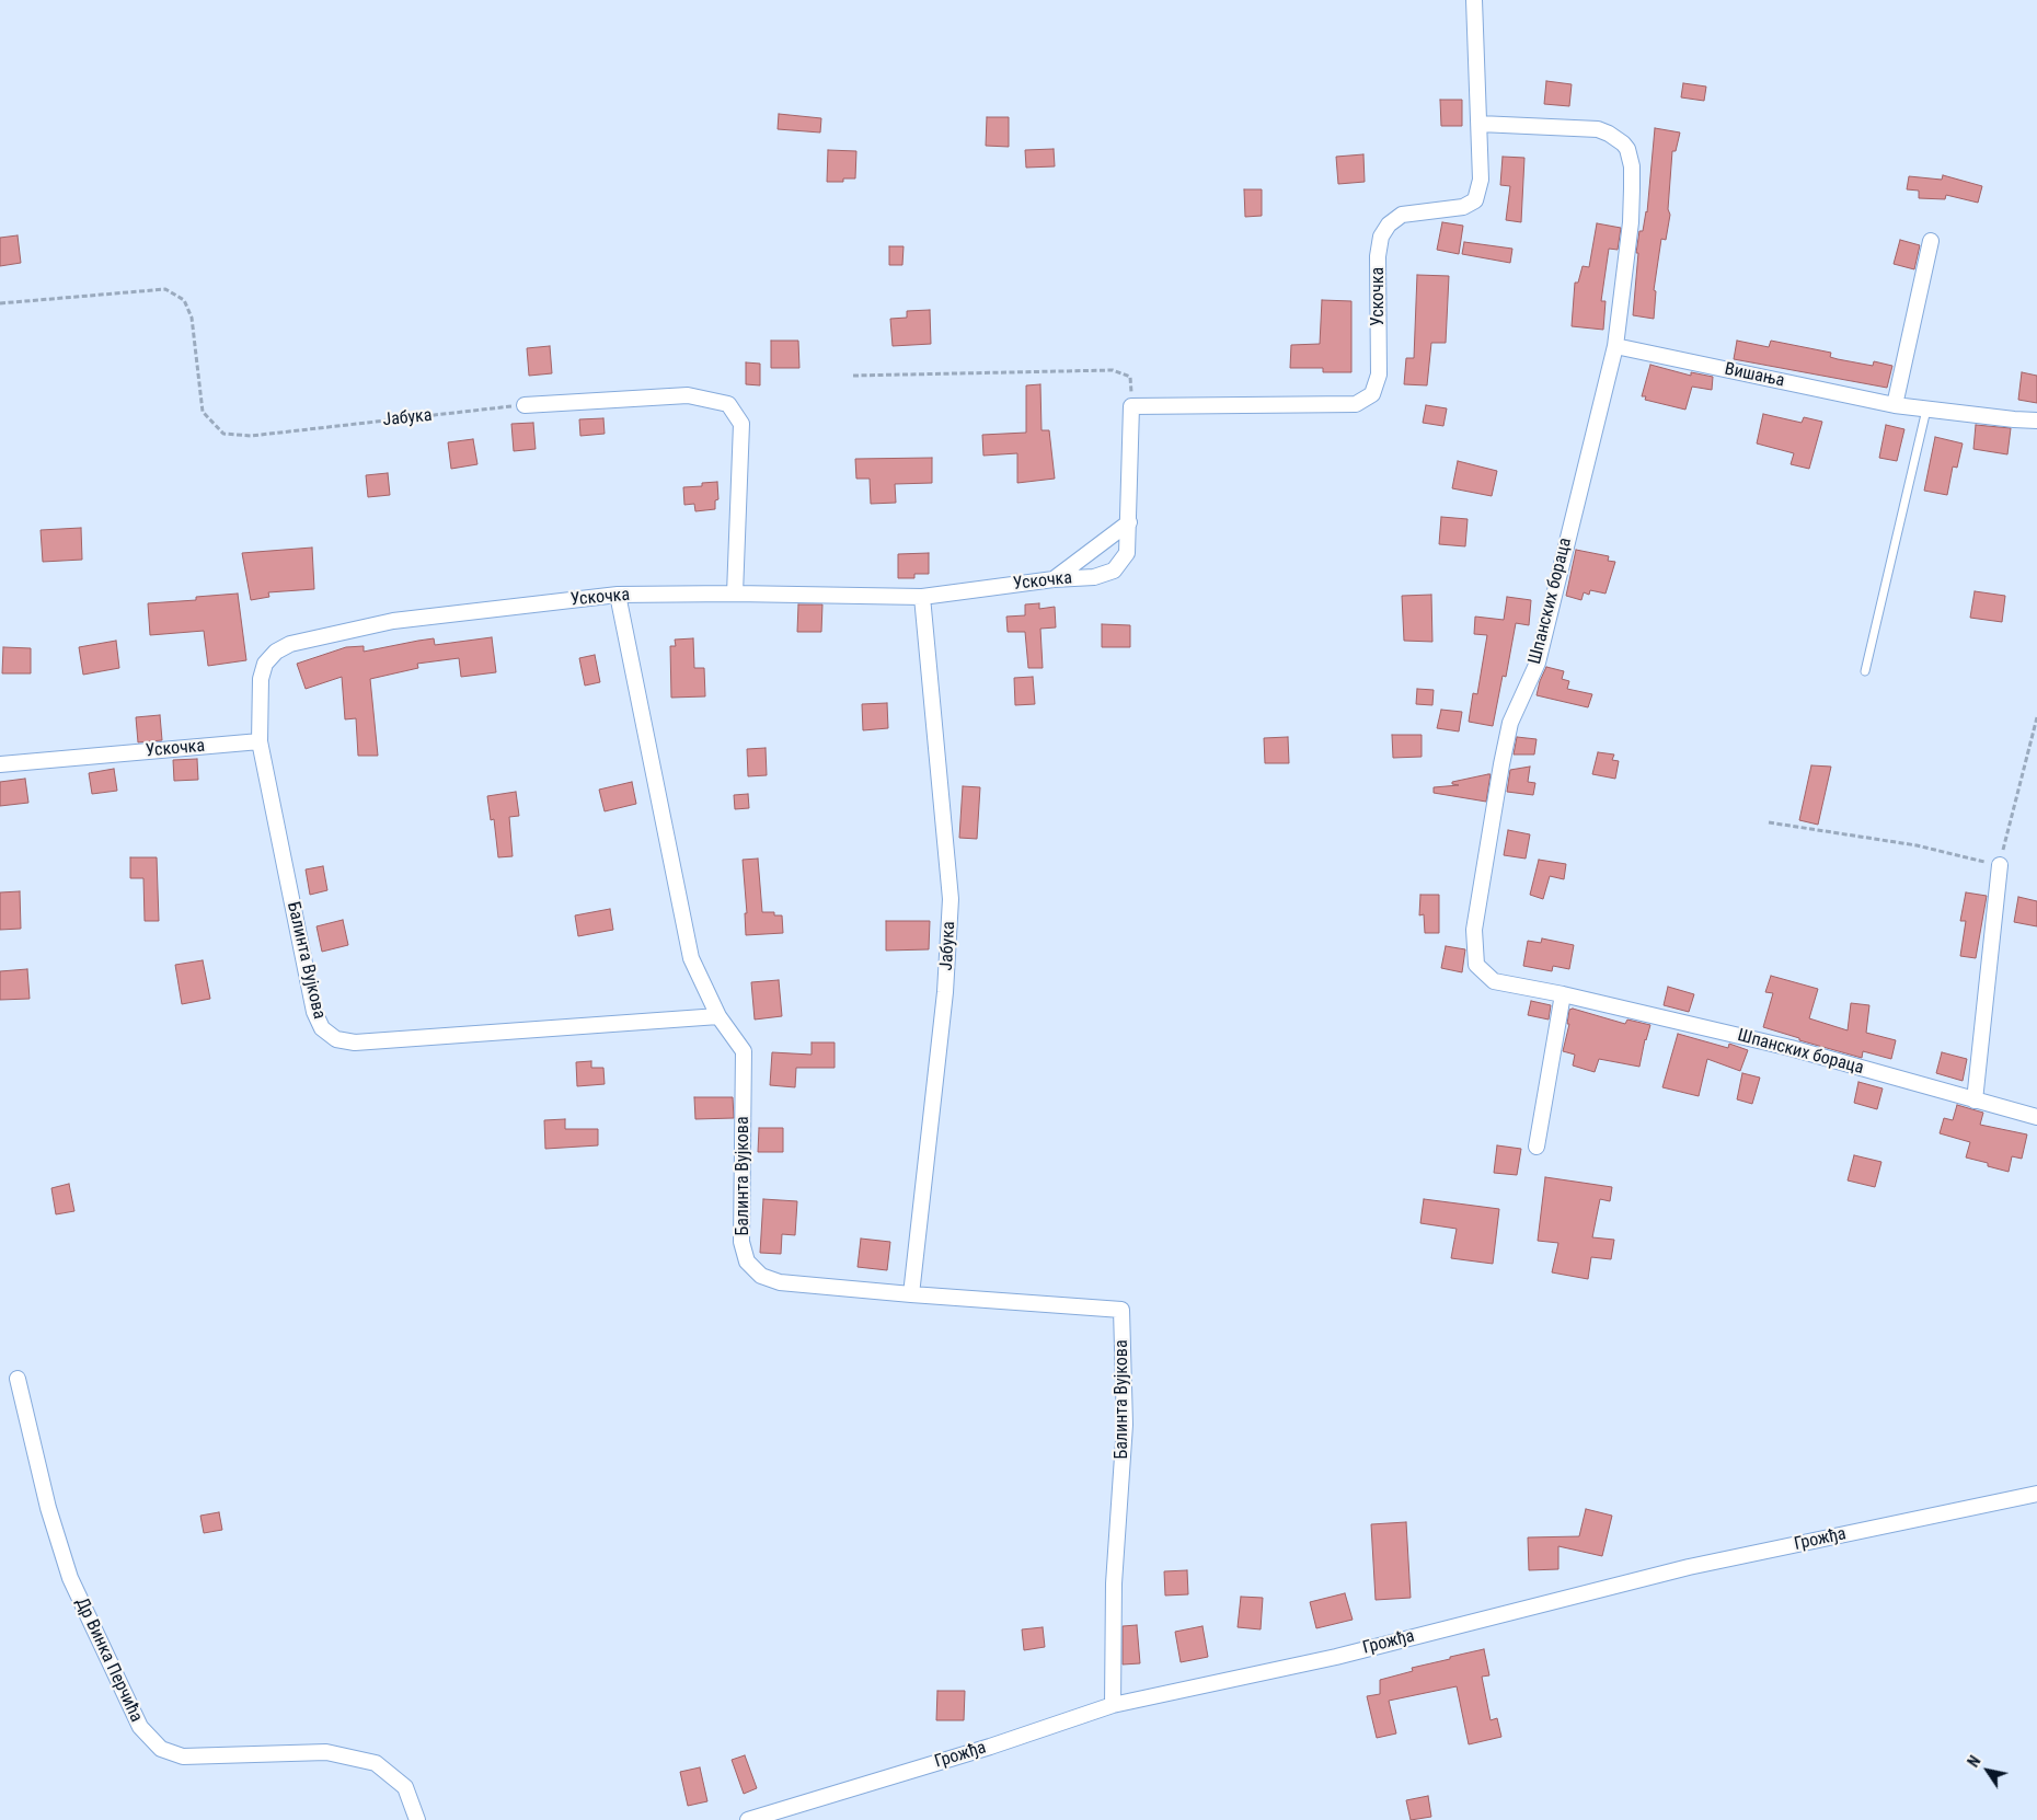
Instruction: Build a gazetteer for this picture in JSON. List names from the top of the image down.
{
  "streets": {
    "street": [
      "Ускочка",
      "Вишања",
      "Јабука",
      "Шпанских бораца",
      "Балинта Вујкова",
      "Грожђа",
      "Др Винка Перчића"
    ]
  },
  "crossings": [
    ["Ускочка", "Јабука"],
    ["Ускочка", "Шпанских бораца"],
    ["Ускочка", "Балинта Вујкова"],
    ["Вишања", "Шпанских бораца"],
    ["Јабука", "Балинта Вујкова"],
    ["Балинта Вујкова", "Грожђа"]
  ],
  "north": "top left"
}
